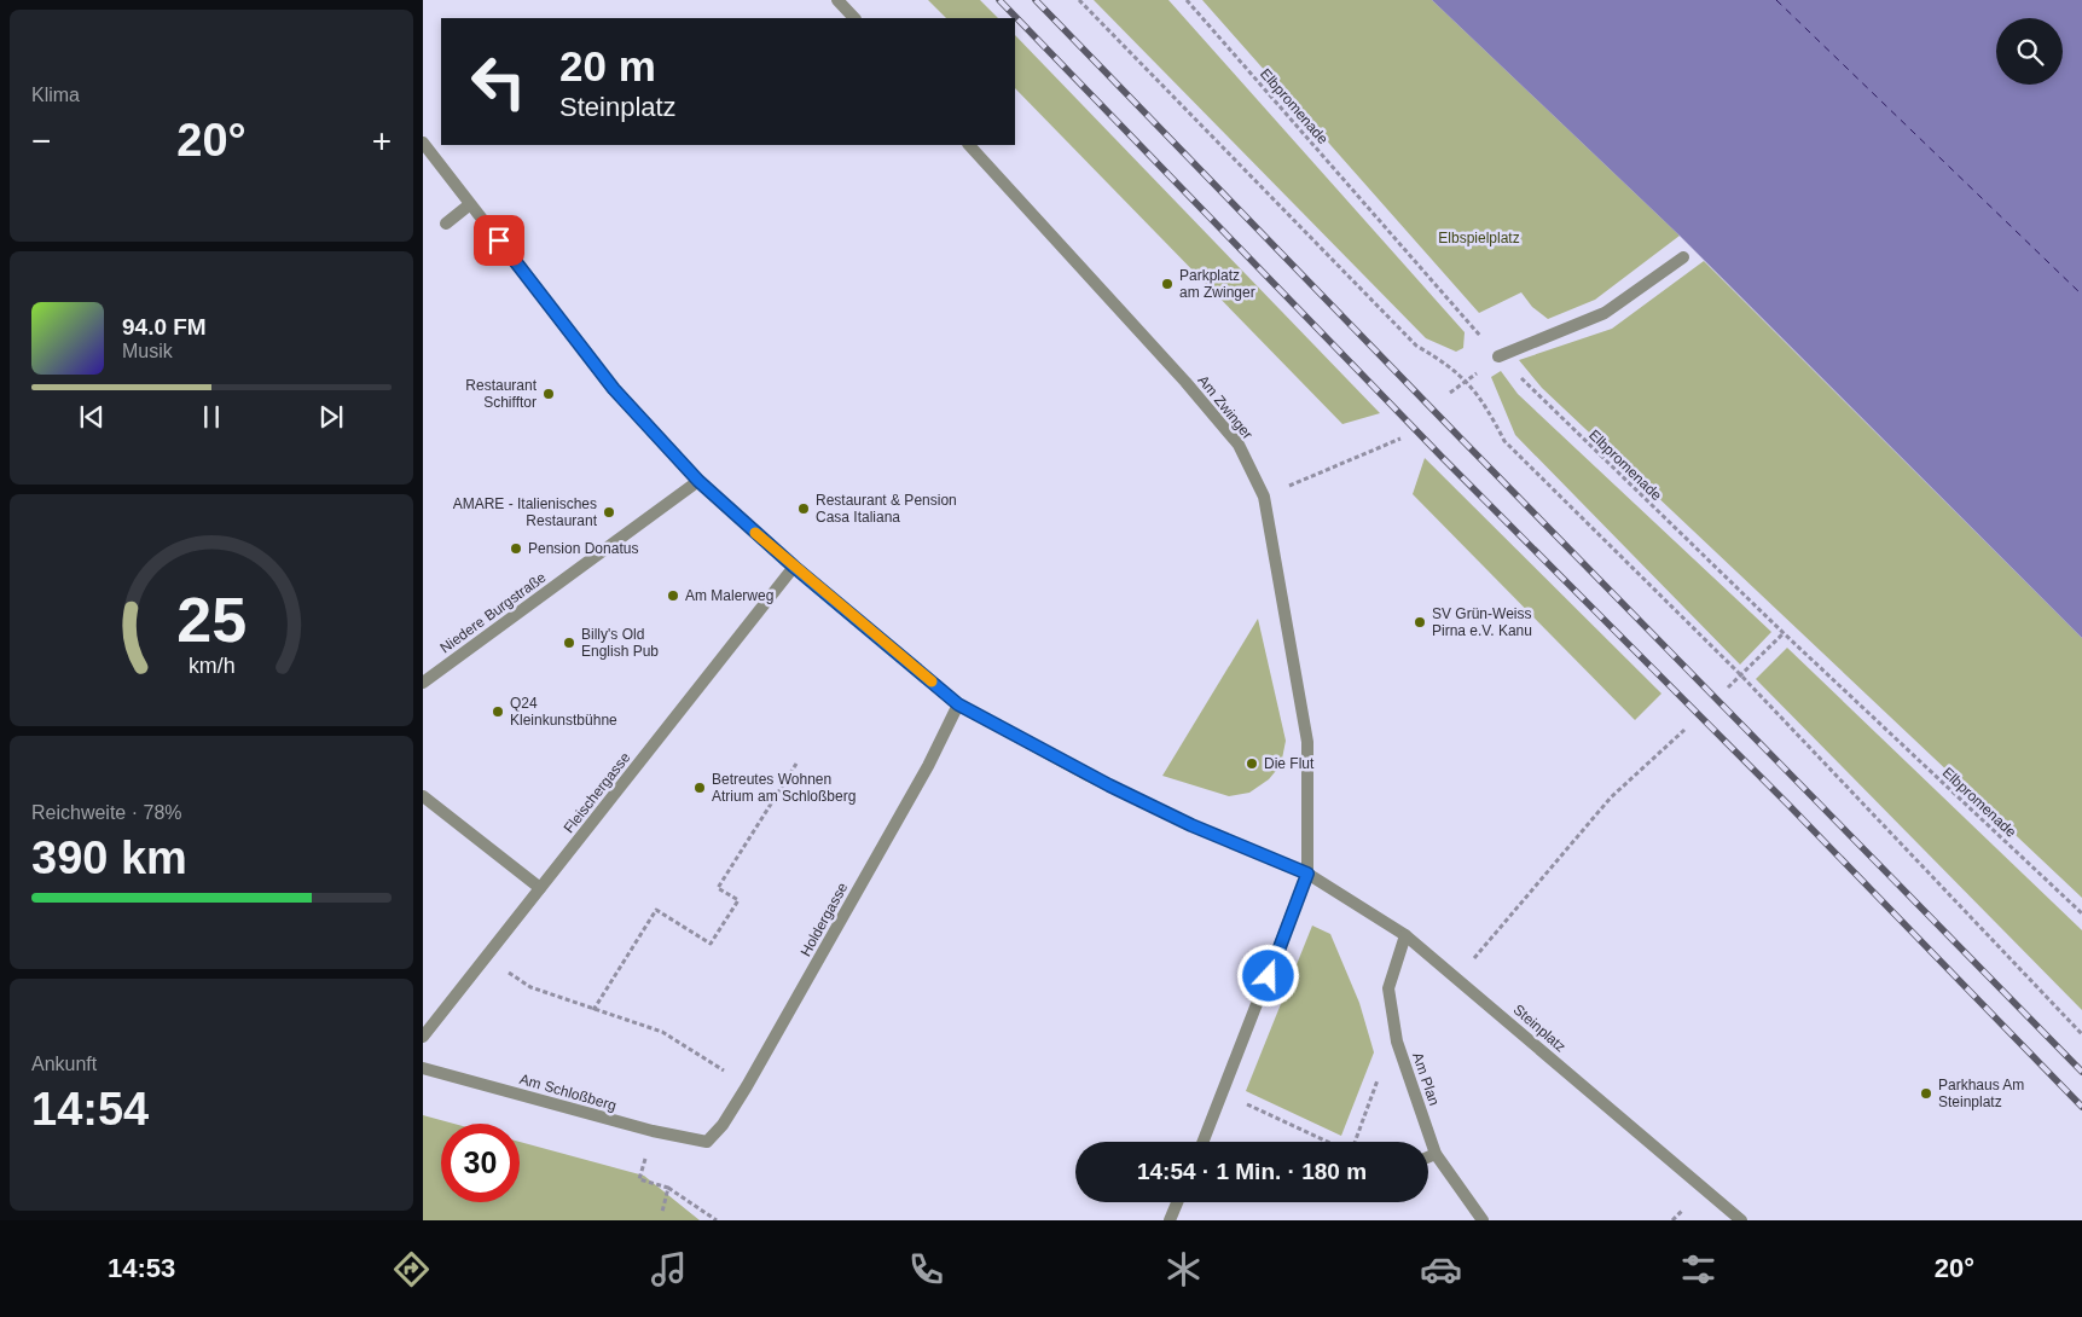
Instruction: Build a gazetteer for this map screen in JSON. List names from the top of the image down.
{
  "streets": {
    "street": [
      "Am Zwinger",
      "Niedere Burgstraße",
      "Fleischergasse",
      "Holdergasse",
      "Steinplatz",
      "Am Plan",
      "Am Schloßberg"
    ],
    "path": ["Elbpromenade"]
  },
  "crossings": [
    ["Am Zwinger", "Steinplatz"],
    ["Niedere Burgstraße", "Steinplatz"],
    ["Fleischergasse", "Steinplatz"],
    ["Holdergasse", "Steinplatz"],
    ["Holdergasse", "Am Schloßberg"],
    ["Steinplatz", "Am Plan"]
  ],
  "parks": ["Elbspielplatz"],
  "places": [
    "Parkplatz am Zwinger",
    "Restaurant Schifftor",
    "Restaurant & Pension Casa Italiana",
    "AMARE - Italienisches Restaurant",
    "Pension Donatus",
    "Am Malerweg",
    "SV Grün-Weiss Pirna e.V. Kanu",
    "Billy's Old English Pub",
    "Q24 Kleinkunstbühne",
    "Die Flut",
    "Betreutes Wohnen Atrium am Schloßberg",
    "Parkhaus Am Steinplatz"
  ],
  "page": {
    "tile": [
      "Klima",
      ["Reichweite · 78%", "390 km"],
      ["Ankunft", "14:54"]
    ],
    "turn": ["20 m", "Steinplatz"],
    "heat": ["−", "20°", "+"],
    "song": ["94.0 FM", "Musik"],
    "limit": "30",
    "trip": "14:54 · 1 Min. · 180 m",
    "tabs": ["14:53", "20°"],
    "gauge": ["25", "km/h"]
  }
}
